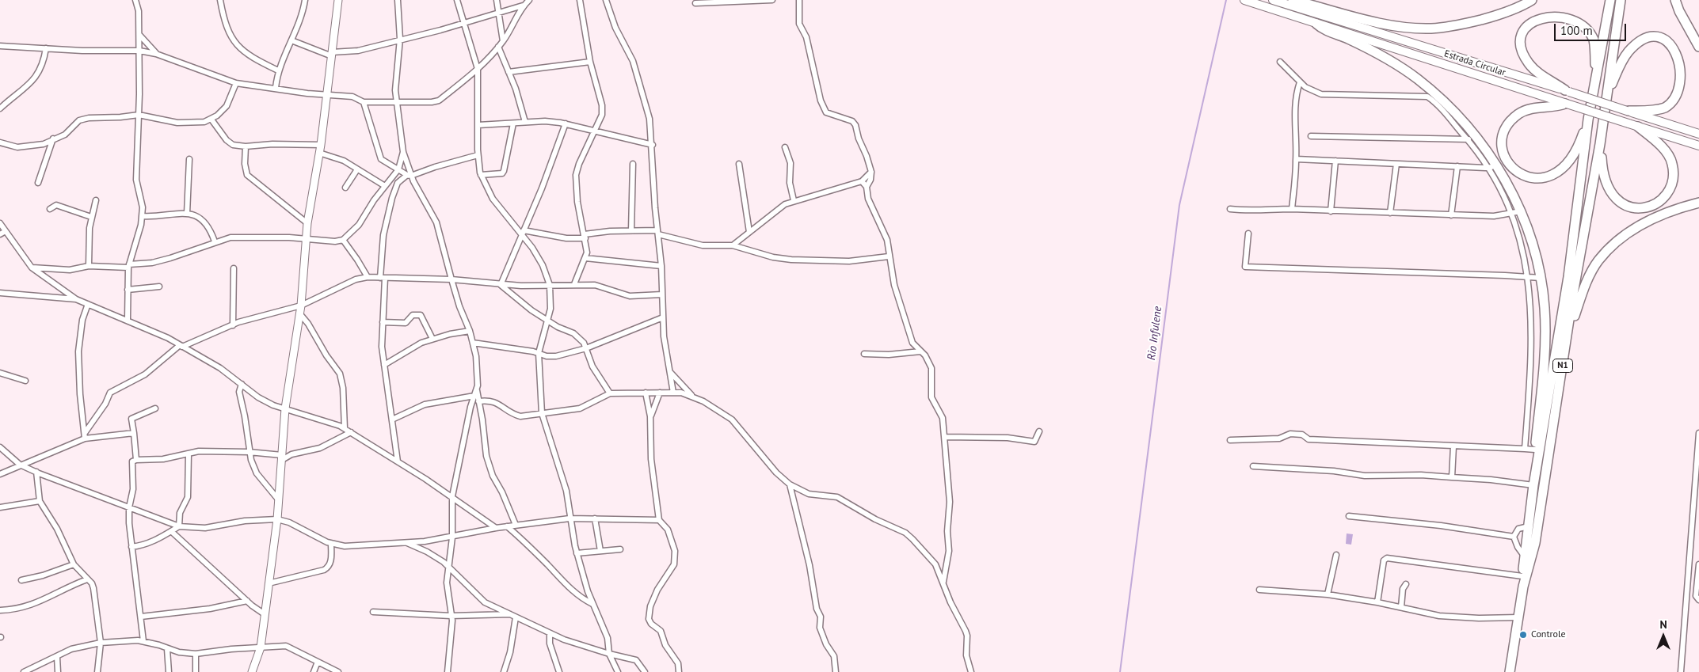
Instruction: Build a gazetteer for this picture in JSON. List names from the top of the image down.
{
  "streets": {
    "highway": ["N1"],
    "main road": ["Estrada Circular"]
  },
  "water": ["Rio Infulene"],
  "places": ["Controle"],
  "scale_bar": "100 m",
  "north": "top"
}
